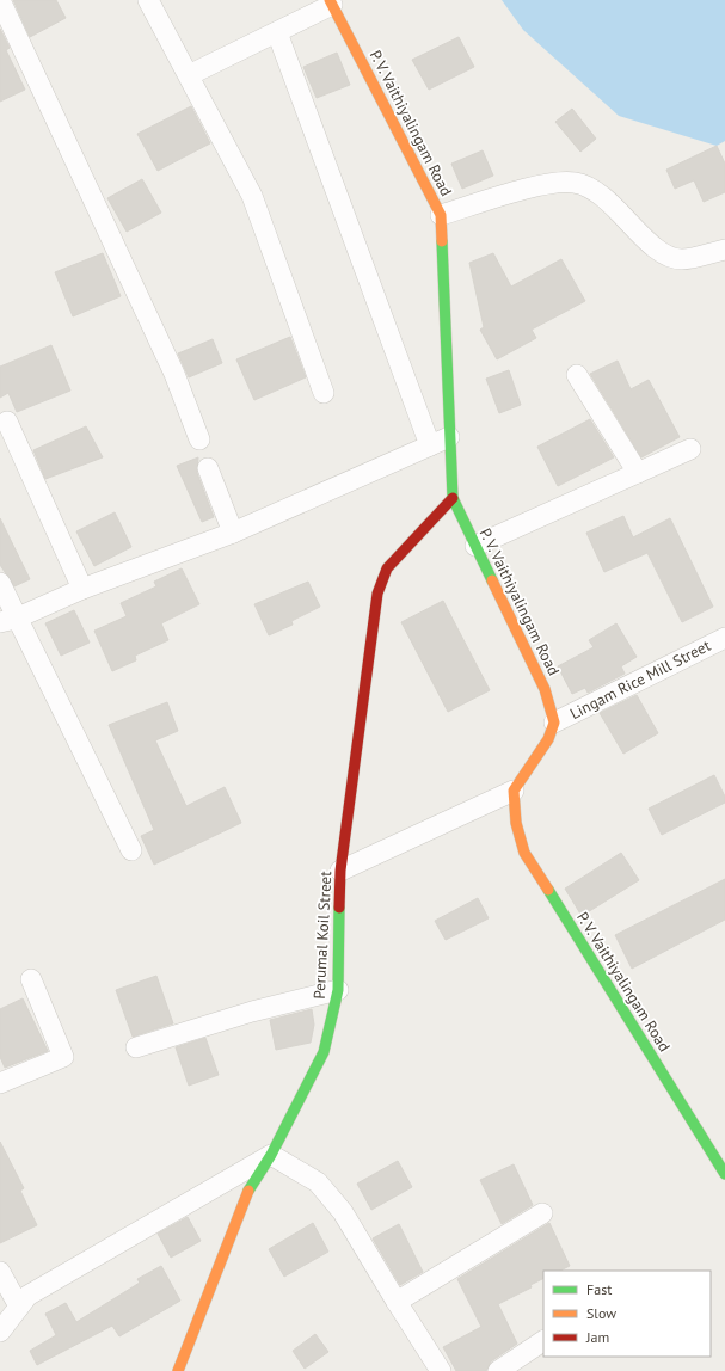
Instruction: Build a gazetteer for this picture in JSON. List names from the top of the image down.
{
  "streets": {
    "street": ["P. V. Vaithiyalingam Road", "Lingam Rice Mill Street", "Perumal Koil Street"]
  },
  "crossings": [
    ["P. V. Vaithiyalingam Road", "Lingam Rice Mill Street"],
    ["P. V. Vaithiyalingam Road", "Perumal Koil Street"]
  ],
  "legend": ["Fast", "Slow", "Jam"]
}
